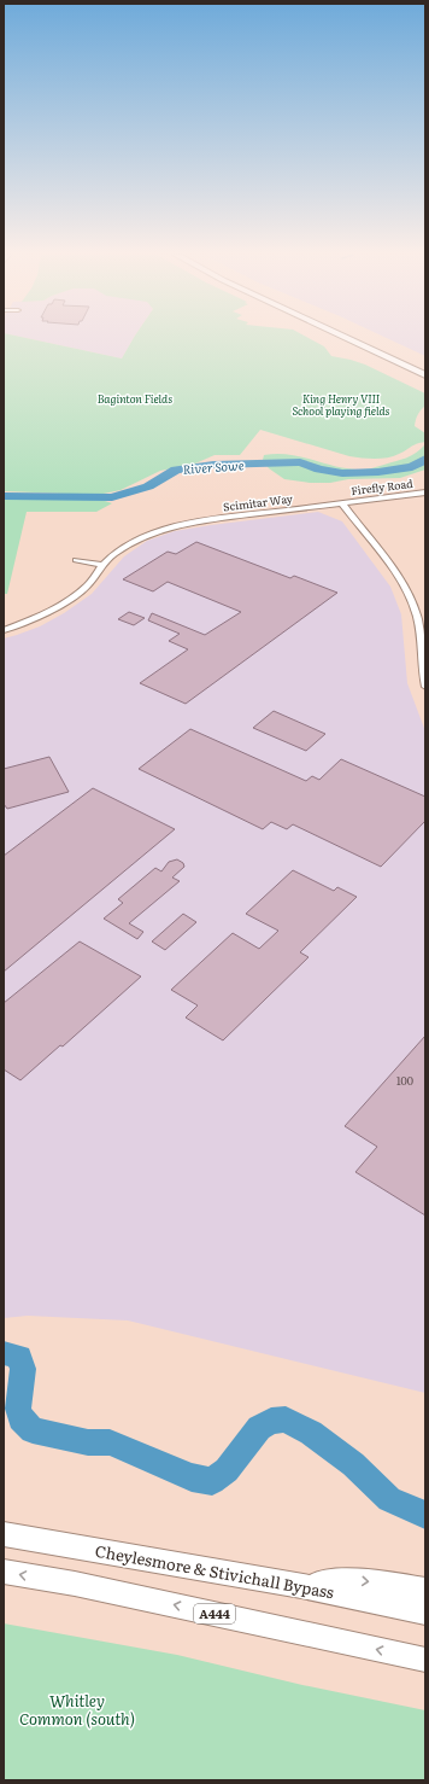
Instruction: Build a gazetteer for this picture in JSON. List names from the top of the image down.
{
  "streets": {
    "highway": ["Cheylesmore & Stivichall Bypass", "A444"],
    "street": ["Firefly Road", "Scimitar Way"]
  },
  "crossings": [
    ["Firefly Road", "Scimitar Way"]
  ],
  "water": ["River Sowe"],
  "parks": ["Baginton Fields", "King Henry VIII School playing fields", "Whitley Common (south)"],
  "house_numbers": ["100"]
}
